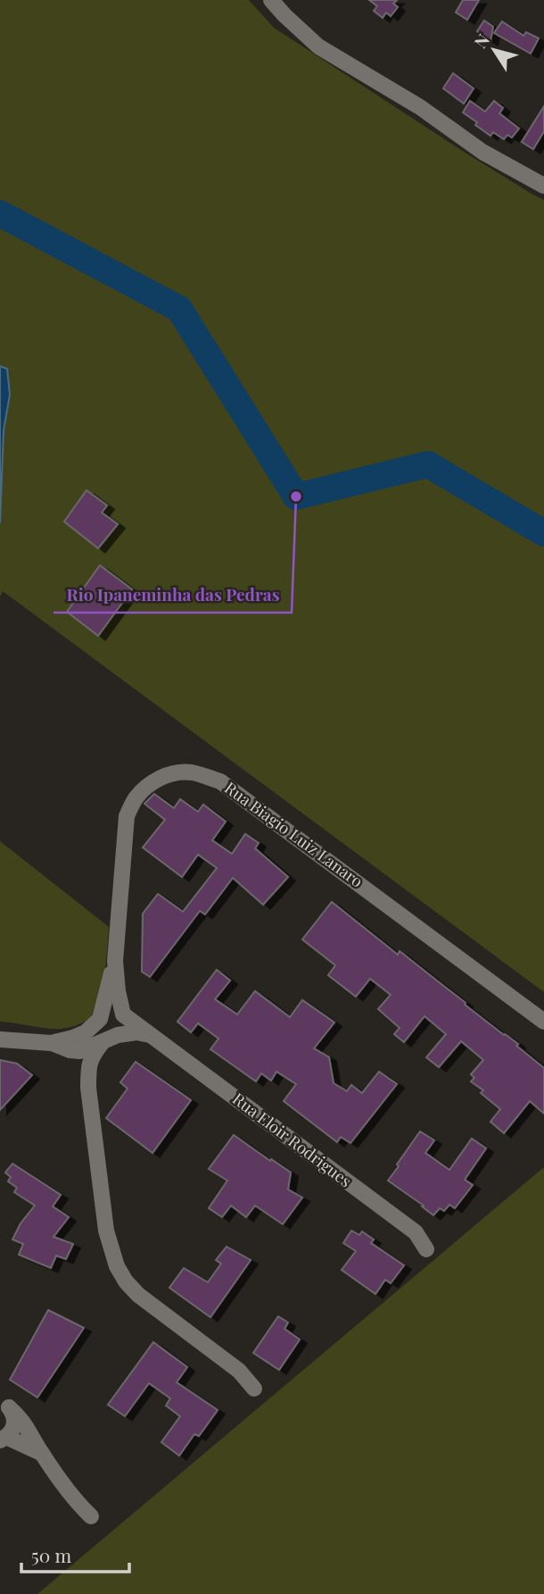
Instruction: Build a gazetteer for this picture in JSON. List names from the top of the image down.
{
  "streets": {
    "street": ["Rua Biagio Luiz Lanaro", "Rua Eloir Rodrigues"]
  },
  "crossings": [
    ["Rua Biagio Luiz Lanaro", "Rua Eloir Rodrigues"]
  ],
  "places": ["Rio Ipaneminha das Pedras"],
  "scale_bar": "50 m",
  "north": "top left"
}
